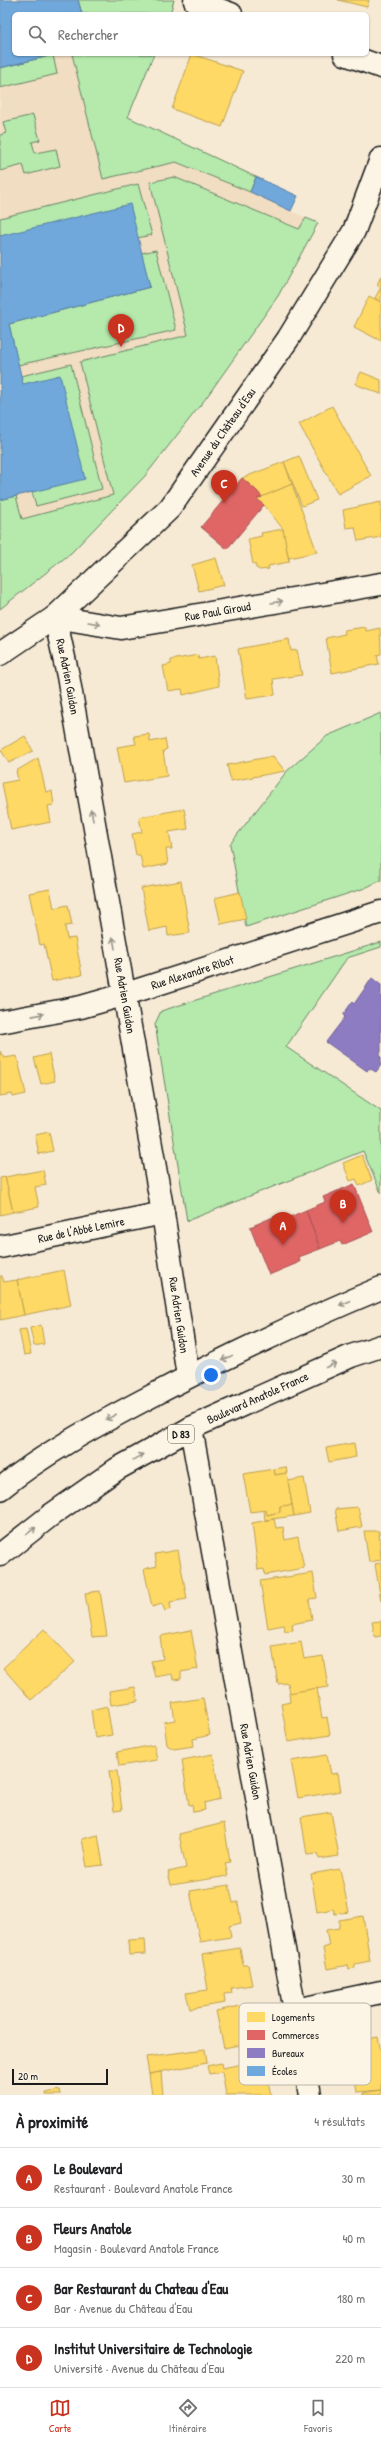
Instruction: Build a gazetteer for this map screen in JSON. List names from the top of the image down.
{
  "streets": {
    "street": [
      "Avenue du Château d'Eau",
      "Rue Paul Giroud",
      "Rue Adrien Guidon",
      "Rue Alexandre Ribot",
      "Rue de l'Abbé Lemire",
      "Boulevard Anatole France",
      "D 83"
    ]
  },
  "crossings": [
    ["Avenue du Château d'Eau", "Rue Paul Giroud"],
    ["Avenue du Château d'Eau", "Rue Adrien Guidon"],
    ["Rue Paul Giroud", "Rue Adrien Guidon"],
    ["Rue Adrien Guidon", "Rue Alexandre Ribot"],
    ["Rue Adrien Guidon", "Rue de l'Abbé Lemire"],
    ["Rue Adrien Guidon", "Boulevard Anatole France"]
  ],
  "one_way": ["Rue Paul Giroud"],
  "legend": [
    "Logements",
    "Commerces",
    "Bureaux",
    "Écoles"
  ],
  "scale_bar": "20 m",
  "page": {
    "search": "Rechercher",
    "pins": [
      "D",
      "C",
      "B",
      "A"
    ],
    "scale": "20 m",
    "heading": ["À proximité", "4 résultats"],
    "list": [
      {
        "mark": "A",
        "name": "Le Boulevard",
        "note": "Restaurant · Boulevard Anatole France",
        "value": "30 m"
      },
      {
        "mark": "B",
        "name": "Fleurs Anatole",
        "note": "Magasin · Boulevard Anatole France",
        "value": "40 m"
      },
      {
        "mark": "C",
        "name": "Bar Restaurant du Chateau d'Eau",
        "note": "Bar · Avenue du Château d'Eau",
        "value": "180 m"
      },
      {
        "mark": "D",
        "name": "Institut Universitaire de Technologie",
        "note": "Université · Avenue du Château d'Eau",
        "value": "220 m"
      }
    ],
    "nav": ["Carte", "Itinéraire", "Favoris"]
  }
}
